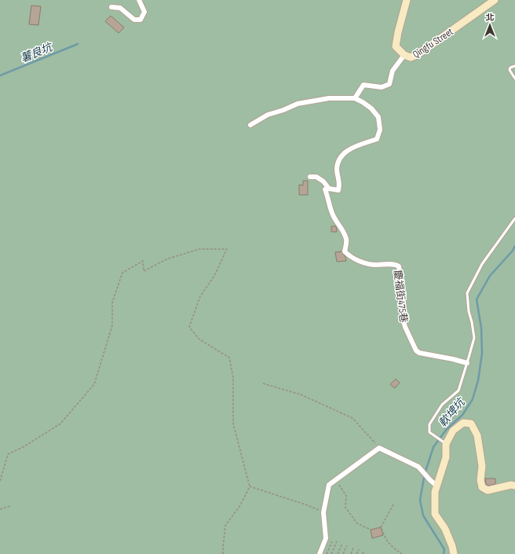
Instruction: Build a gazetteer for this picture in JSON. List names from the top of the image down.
{
  "streets": {
    "street": ["Qingfu Street", "慶福街475巷"]
  },
  "water": ["薯良坑", "軟埤坑"],
  "north": "top"
}
